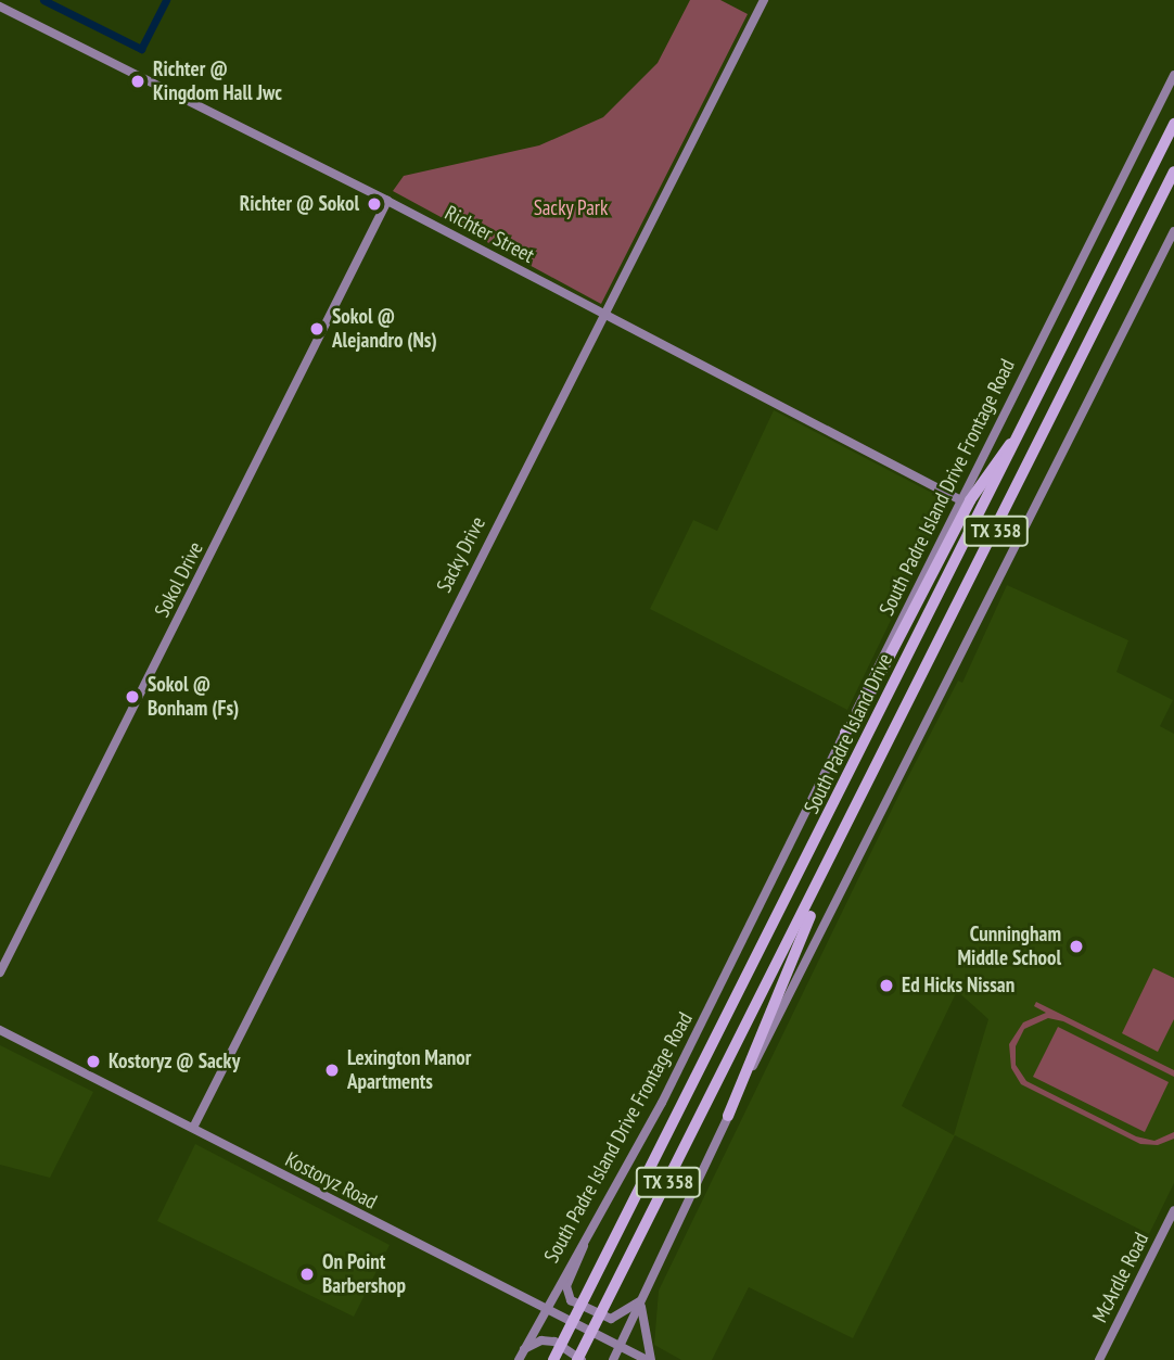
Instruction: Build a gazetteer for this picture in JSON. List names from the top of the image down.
{
  "streets": {
    "highway": ["TX 358", "South Padre Island Drive"],
    "main road": [
      "Richter Street",
      "South Padre Island Drive Frontage Road",
      "Sacky Drive",
      "Sokol Drive",
      "Kostoryz Road",
      "McArdle Road"
    ]
  },
  "crossings": [
    ["Richter Street", "South Padre Island Drive Frontage Road"],
    ["Richter Street", "Sacky Drive"],
    ["Richter Street", "Sokol Drive"],
    ["South Padre Island Drive Frontage Road", "Kostoryz Road"],
    ["Sacky Drive", "Kostoryz Road"]
  ],
  "parks": ["Sacky Park"],
  "places": [
    "Richter @ Kingdom Hall Jwc",
    "Richter @ Sokol",
    "Sokol @ Alejandro (Ns)",
    "Sokol @ Bonham (Fs)",
    "Cunningham Middle School",
    "Ed Hicks Nissan",
    "Kostoryz @ Sacky",
    "Lexington Manor Apartments",
    "On Point Barbershop"
  ]
}
